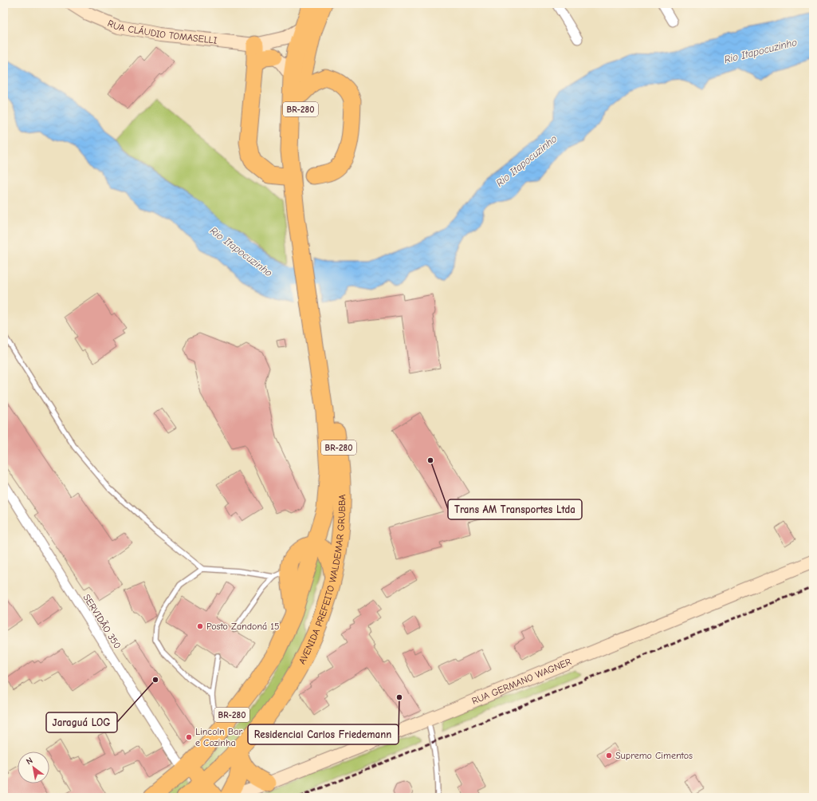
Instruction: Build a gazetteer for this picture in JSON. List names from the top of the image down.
{
  "streets": {
    "highway": ["BR-280", "AVENIDA PREFEITO WALDEMAR GRUBBA"],
    "street": ["RUA CLÁUDIO TOMASELLI", "SERVIDÃO 350", "RUA GERMANO WAGNER"]
  },
  "crossings": [
    ["RUA CLÁUDIO TOMASELLI", "BR-280"],
    ["BR-280", "AVENIDA PREFEITO WALDEMAR GRUBBA"],
    ["AVENIDA PREFEITO WALDEMAR GRUBBA", "SERVIDÃO 350"]
  ],
  "water": ["Rio Itapocuzinho"],
  "places": [
    "Trans AM Transportes Ltda",
    "Posto Zandoná 15",
    "Jaraguá LOG",
    "Residencial Carlos Friedemann",
    "Lincoln Bar e Cozinha",
    "Supremo Cimentos"
  ],
  "north": "top left"
}
